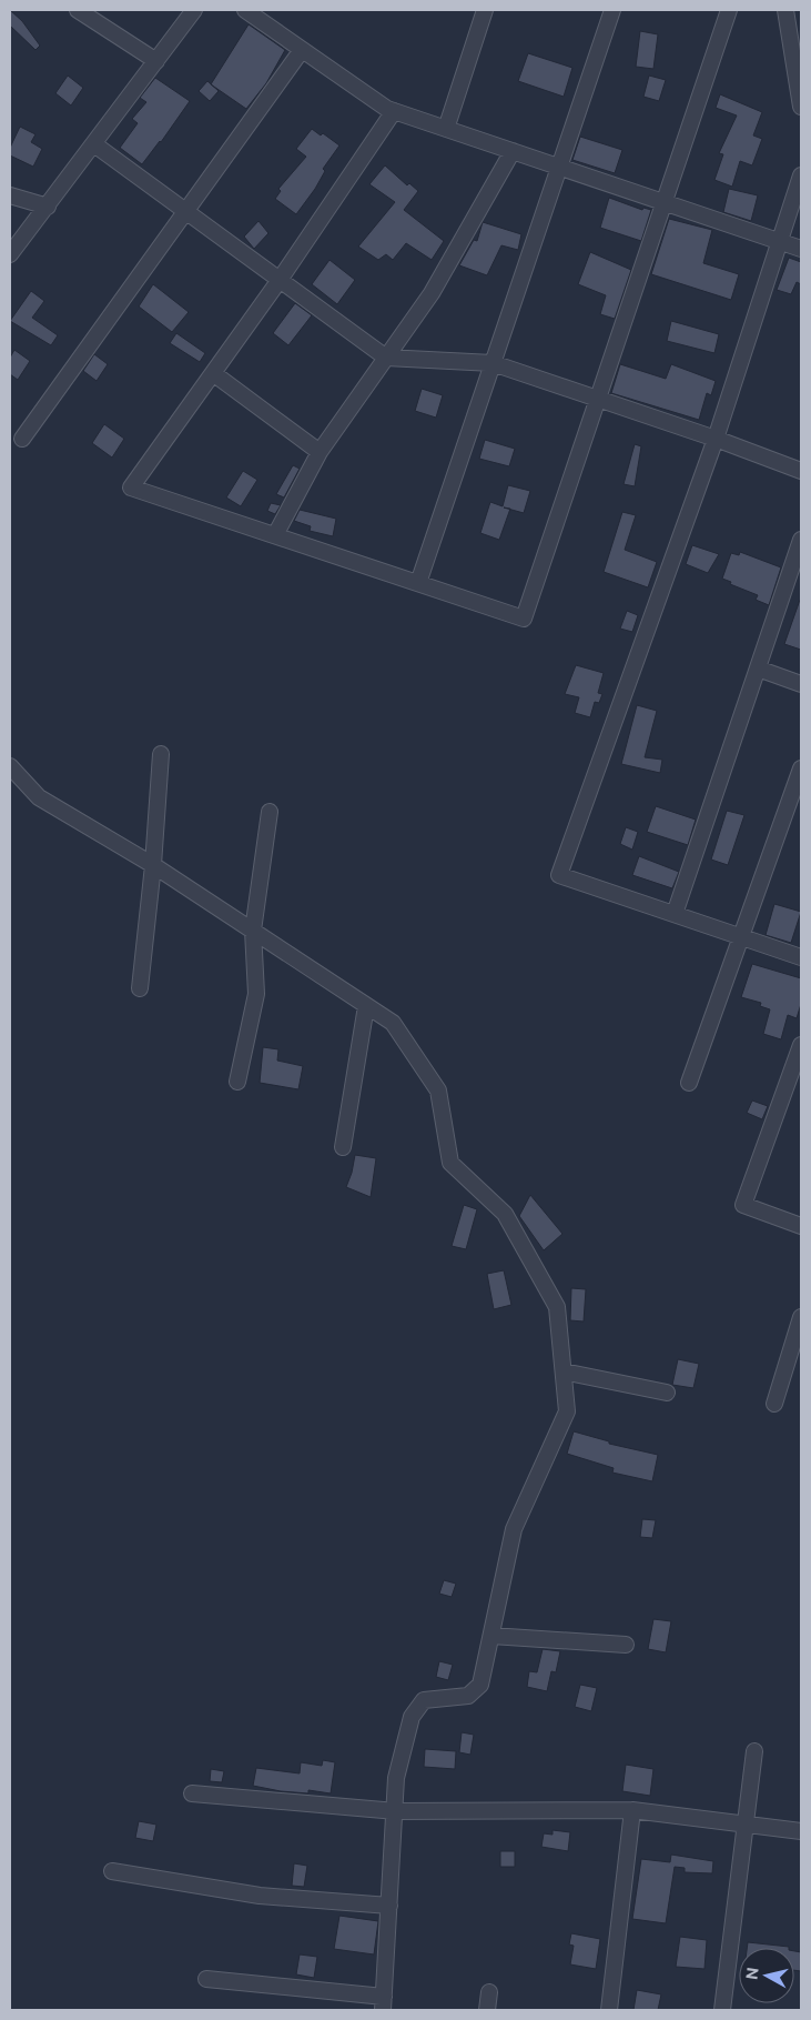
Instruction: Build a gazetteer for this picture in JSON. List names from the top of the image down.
{
  "north": "left"
}
